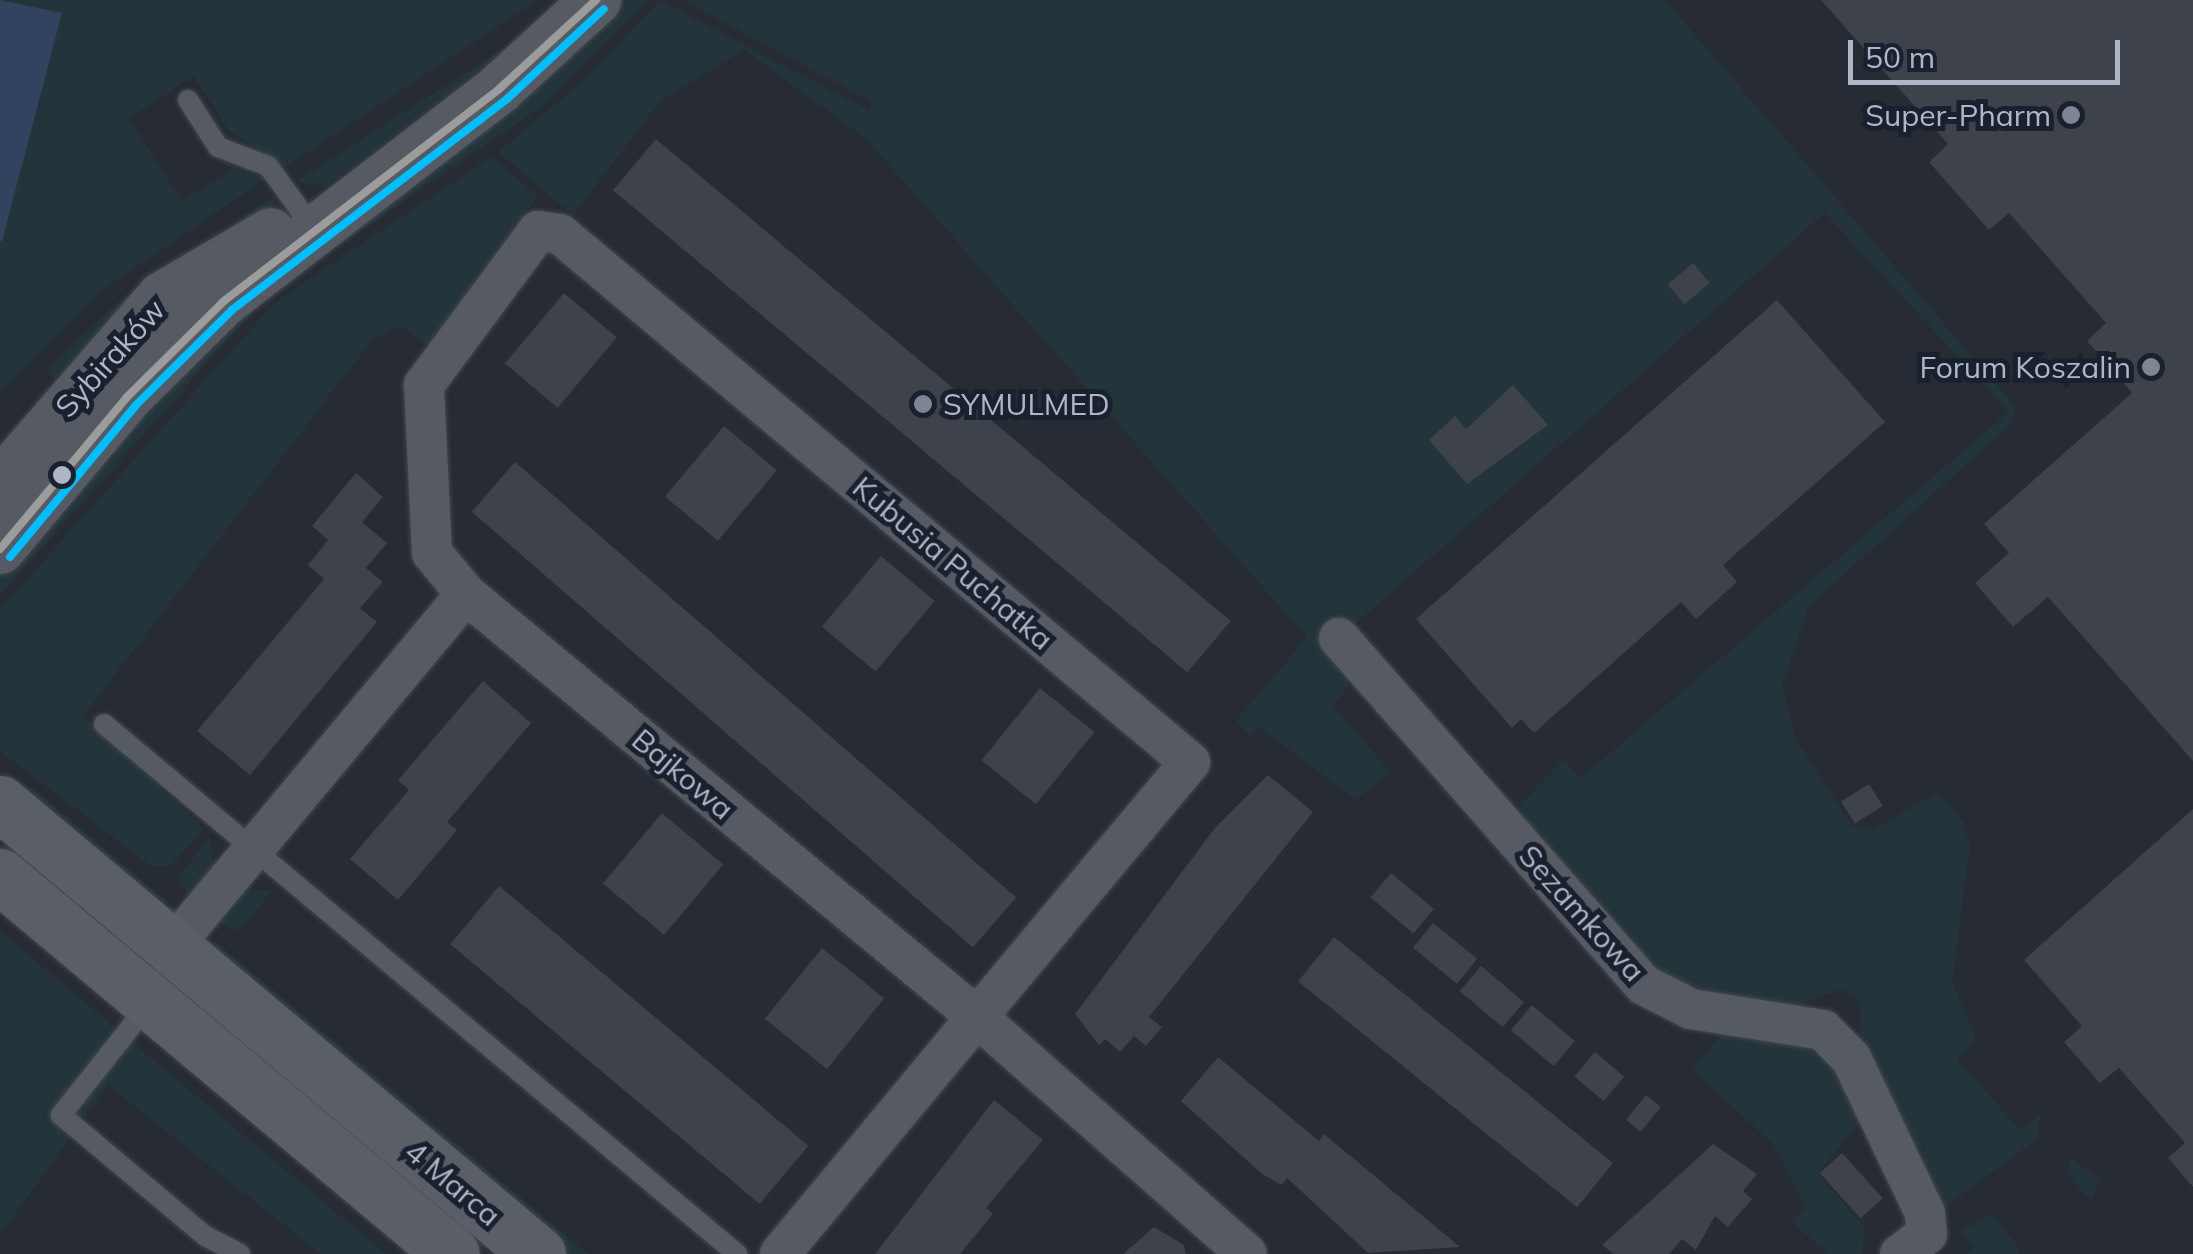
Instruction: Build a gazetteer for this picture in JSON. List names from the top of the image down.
{
  "streets": {
    "main road": ["4 Marca"],
    "street": [
      "Sybiraków",
      "Kubusia Puchatka",
      "Bajkowa",
      "Sezamkowa"
    ]
  },
  "crossings": [
    ["Kubusia Puchatka", "Bajkowa"]
  ],
  "places": ["Super-Pharm", "Forum Koszalin", "SYMULMED"],
  "lines": ["transit line 4"],
  "scale_bar": "50 m"
}
